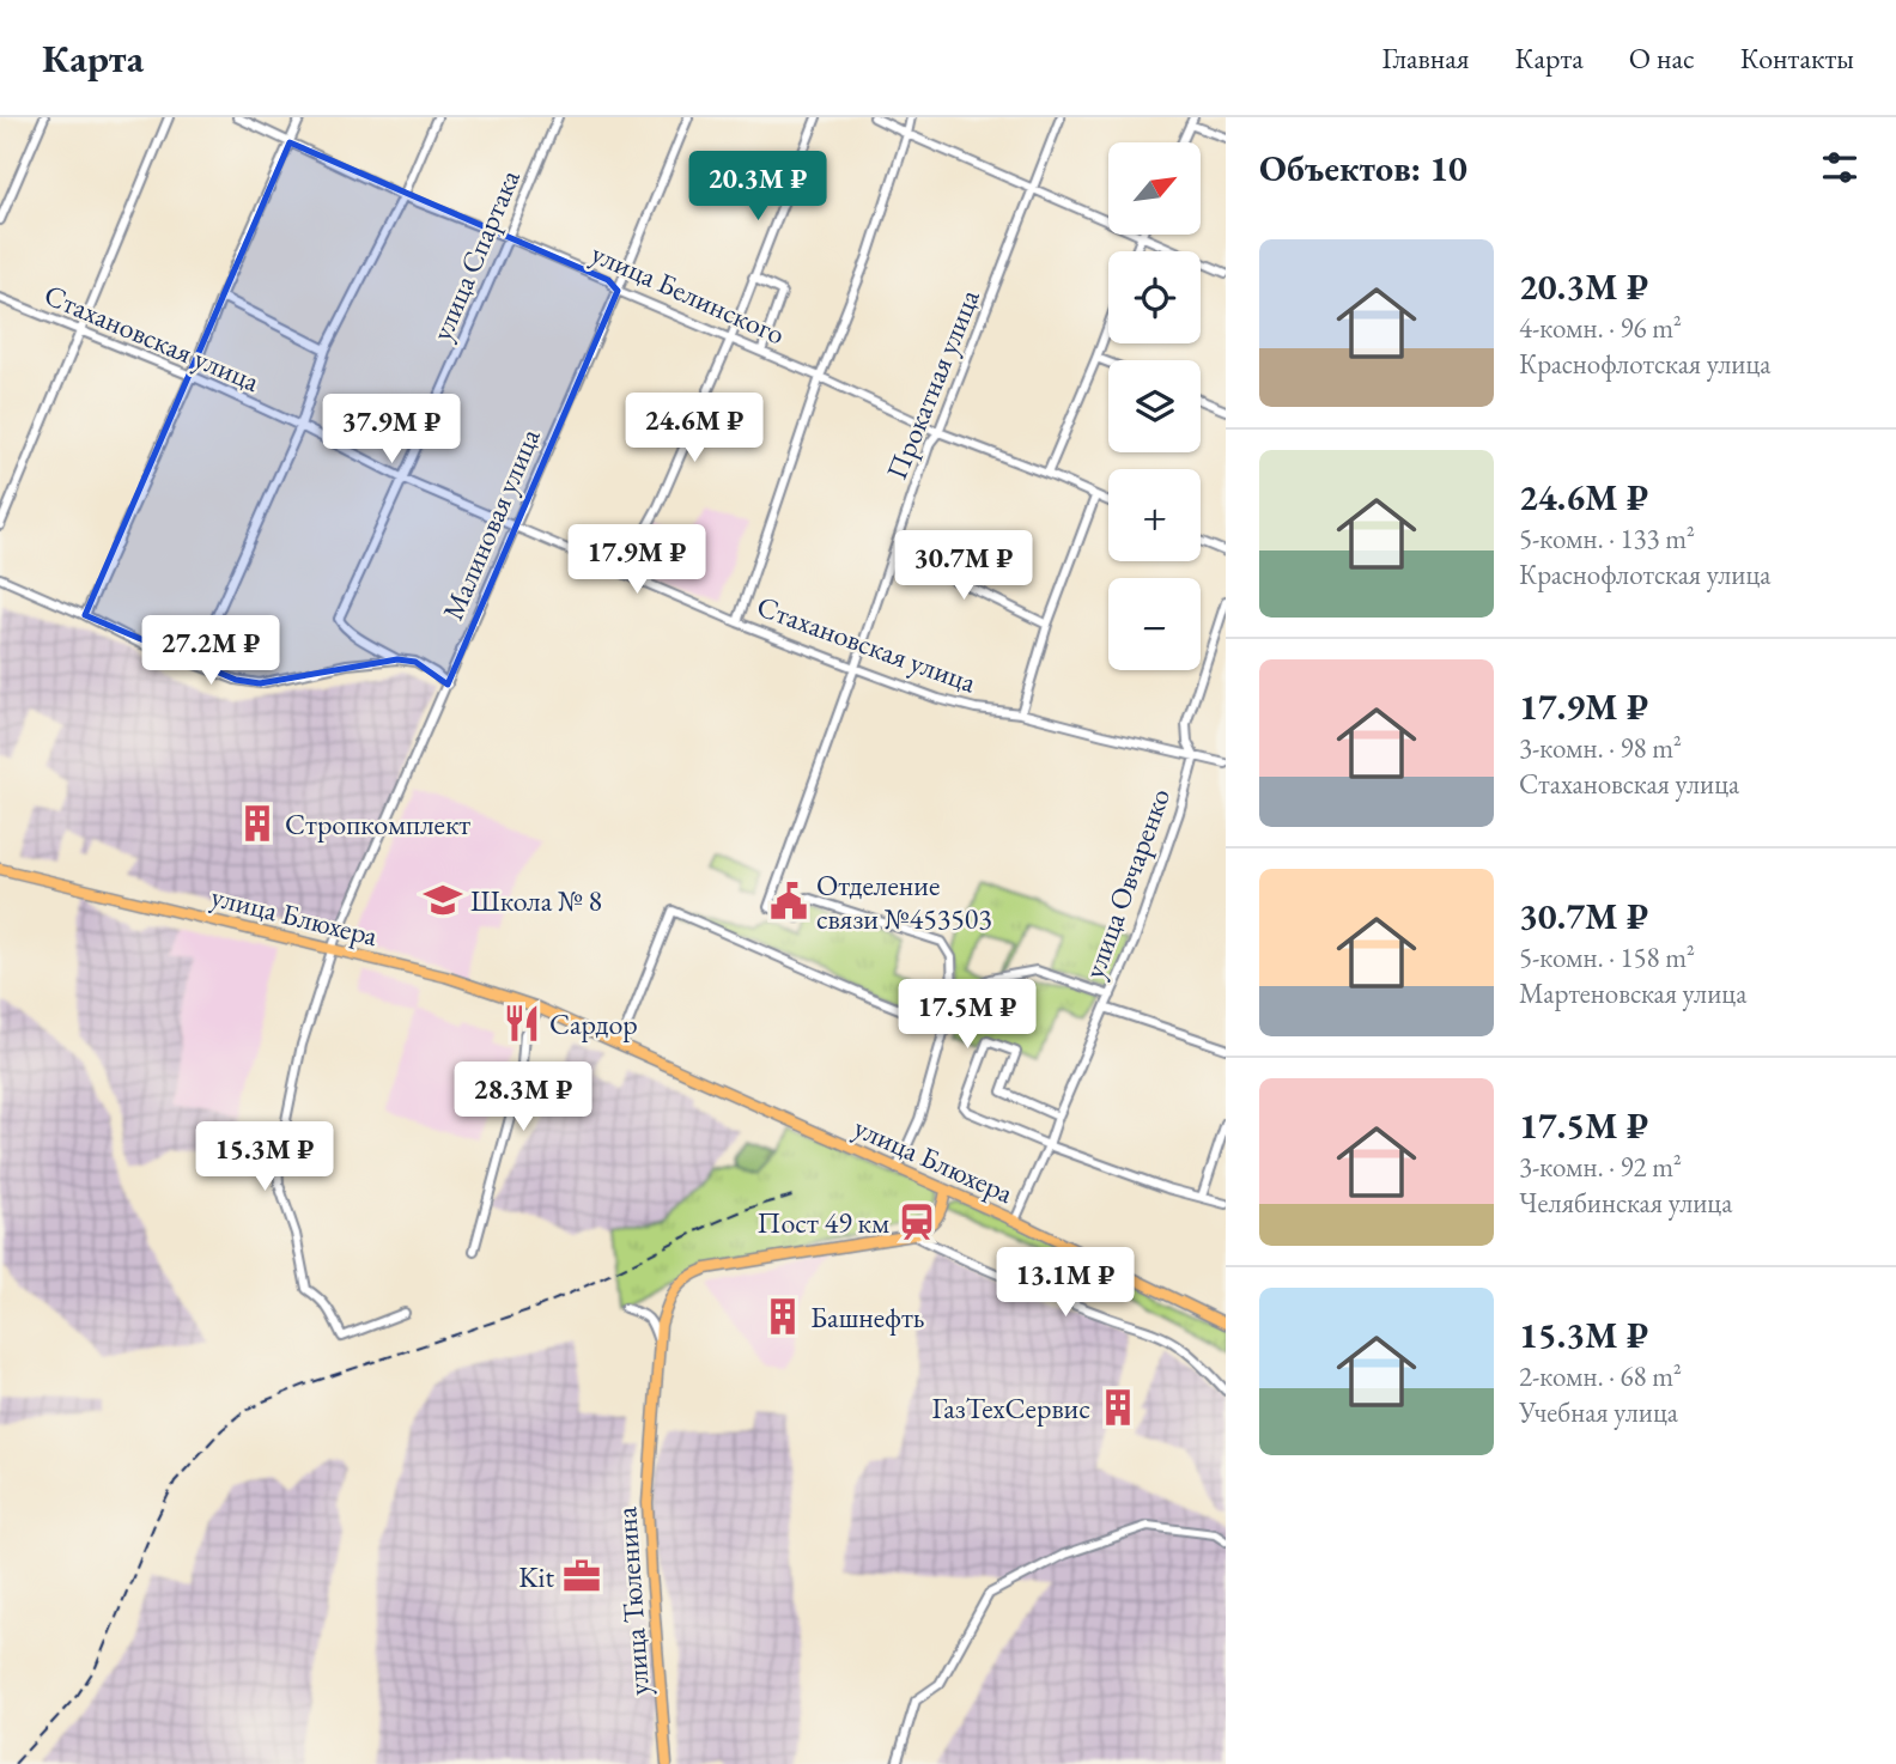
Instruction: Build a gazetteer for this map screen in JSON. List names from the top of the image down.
{
  "streets": {
    "main road": ["улица Блюхера", "улица Тюленина"],
    "street": [
      "улица Спартака",
      "улица Белинского",
      "Стахановская улица",
      "Прокатная улица",
      "Малиновая улица",
      "улица Овчаренко"
    ]
  },
  "crossings": [
    ["улица Спартака", "улица Белинского"],
    ["улица Спартака", "Стахановская улица"],
    ["улица Белинского", "Прокатная улица"],
    ["улица Белинского", "Малиновая улица"],
    ["Стахановская улица", "Прокатная улица"],
    ["Стахановская улица", "Малиновая улица"],
    ["Стахановская улица", "улица Овчаренко"],
    ["Малиновая улица", "улица Блюхера"],
    ["улица Овчаренко", "улица Блюхера"]
  ],
  "places": {
    "building": ["Стропкомплект", "Башнефть", "ГазТехСервис"],
    "school or university": ["Школа № 8"],
    "public building": ["Отделение связи №453503"],
    "restaurant": ["Сардор"],
    "station": ["Пост 49 км"],
    "office": ["Kit"]
  },
  "north": "top right",
  "page": {
    "header": "Карта",
    "nav": [
      "Главная",
      "Карта",
      "О нас",
      "Контакты"
    ],
    "heading": "Объектов: 10",
    "map_buttons": ["+", "−"],
    "price": [
      "20.3M ₽",
      "24.6M ₽",
      "37.9M ₽",
      "17.9M ₽",
      "30.7M ₽",
      "27.2M ₽",
      "17.5M ₽",
      "28.3M ₽",
      "15.3M ₽",
      "13.1M ₽"
    ],
    "list": [
      {
        "name": "20.3M ₽",
        "note": "4-комн. · 96 m² · Краснофлотская улица"
      },
      {
        "name": "24.6M ₽",
        "note": "5-комн. · 133 m² · Краснофлотская улица"
      },
      {
        "name": "17.9M ₽",
        "note": "3-комн. · 98 m² · Стахановская улица"
      },
      {
        "name": "30.7M ₽",
        "note": "5-комн. · 158 m² · Мартеновская улица"
      },
      {
        "name": "17.5M ₽",
        "note": "3-комн. · 92 m² · Челябинская улица"
      },
      {
        "name": "15.3M ₽",
        "note": "2-комн. · 68 m² · Учебная улица"
      }
    ]
  }
}
